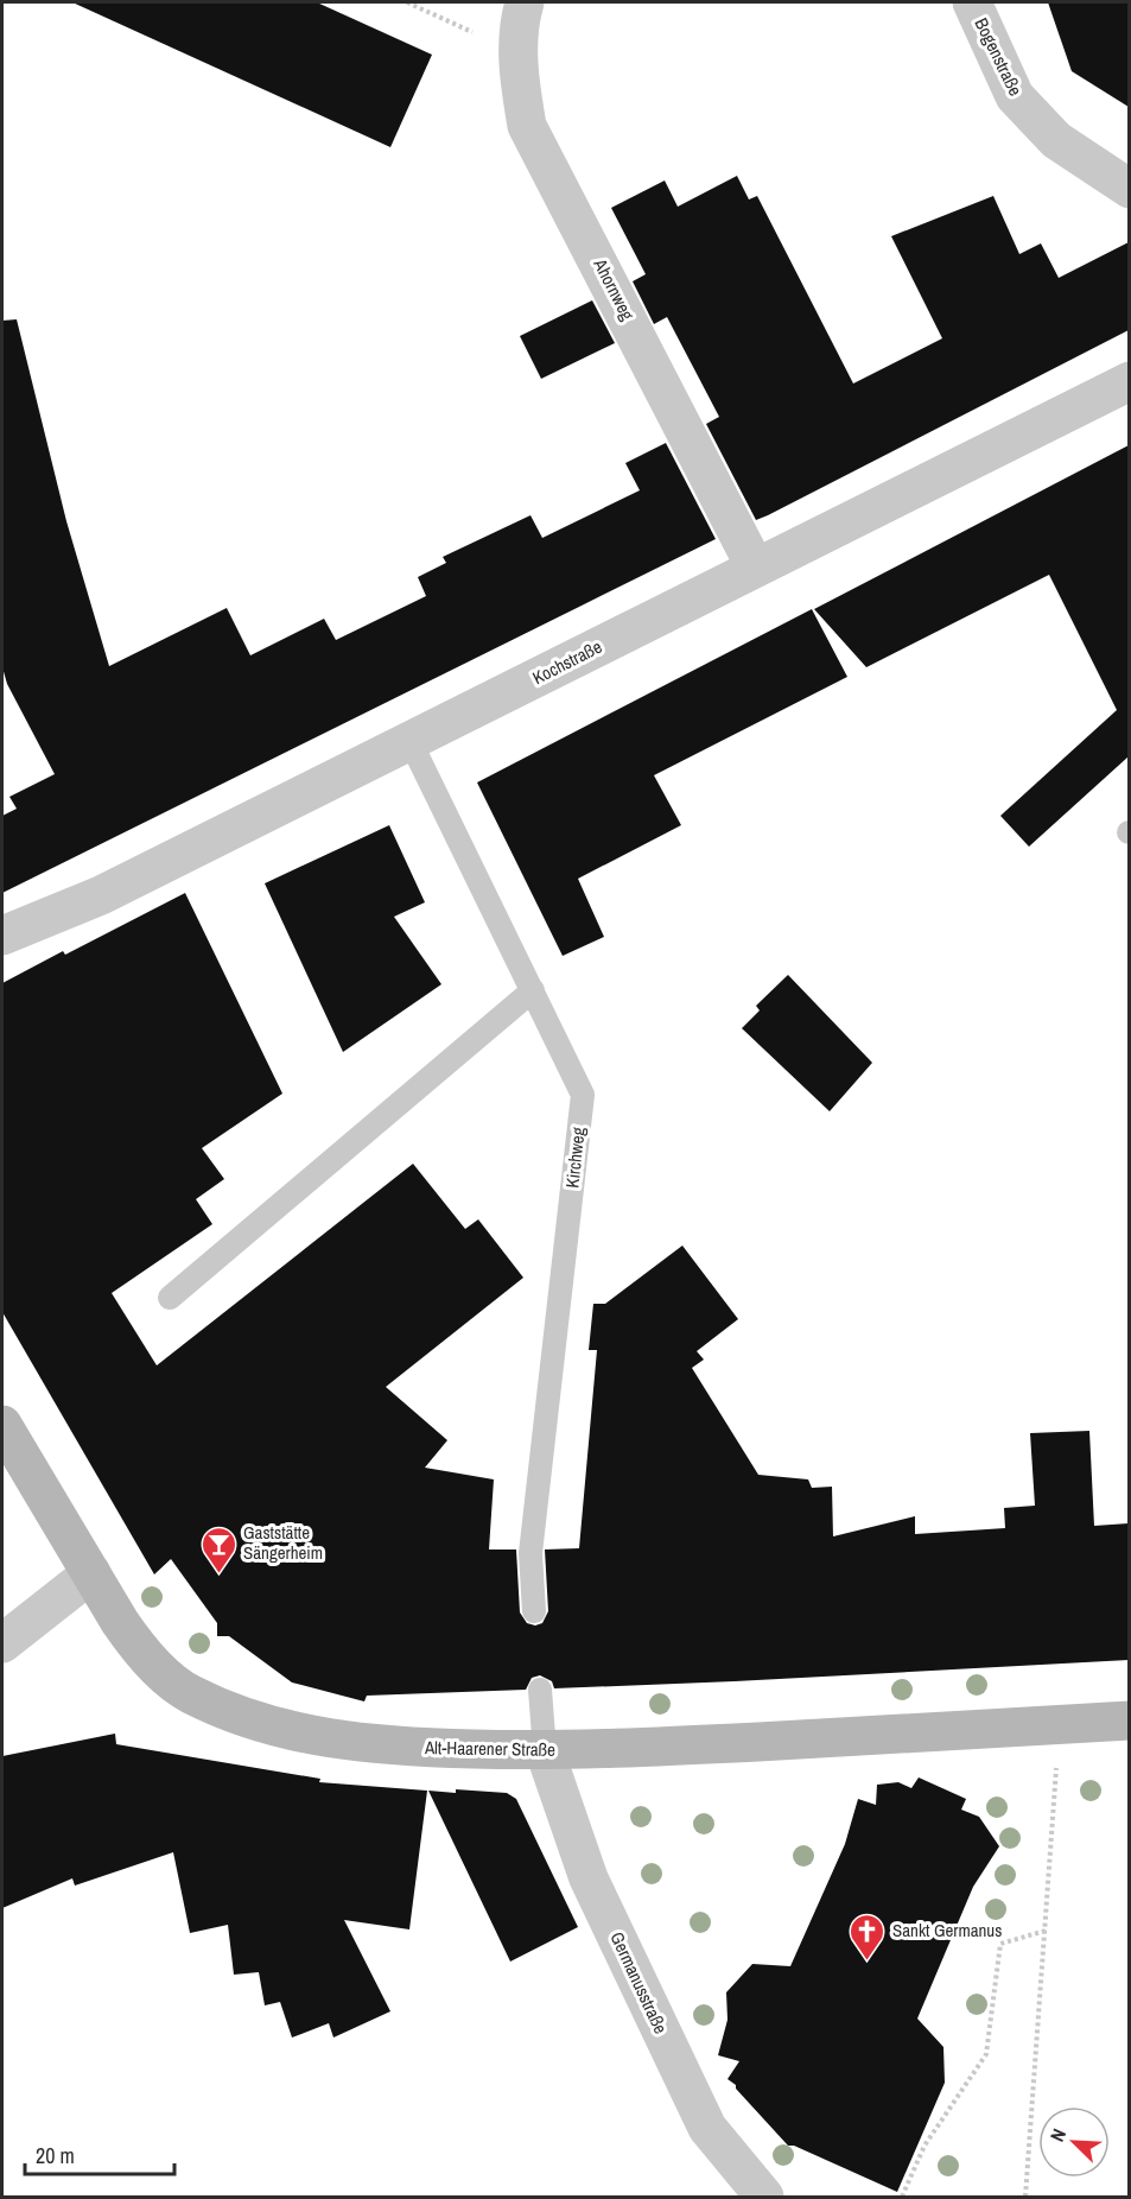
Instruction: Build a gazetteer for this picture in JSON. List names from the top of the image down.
{
  "streets": {
    "main road": ["Alt-Haarener Straße"],
    "street": [
      "Bogenstraße",
      "Ahornweg",
      "Kochstraße",
      "Germanusstraße"
    ],
    "lane": ["Kirchweg"]
  },
  "crossings": [
    ["Ahornweg", "Kochstraße"],
    ["Kochstraße", "Kirchweg"],
    ["Alt-Haarener Straße", "Germanusstraße"]
  ],
  "places": {
    "bar": ["Gaststätte Sängerheim"],
    "church": ["Sankt Germanus"]
  },
  "scale_bar": "20 m",
  "north": "top left"
}
